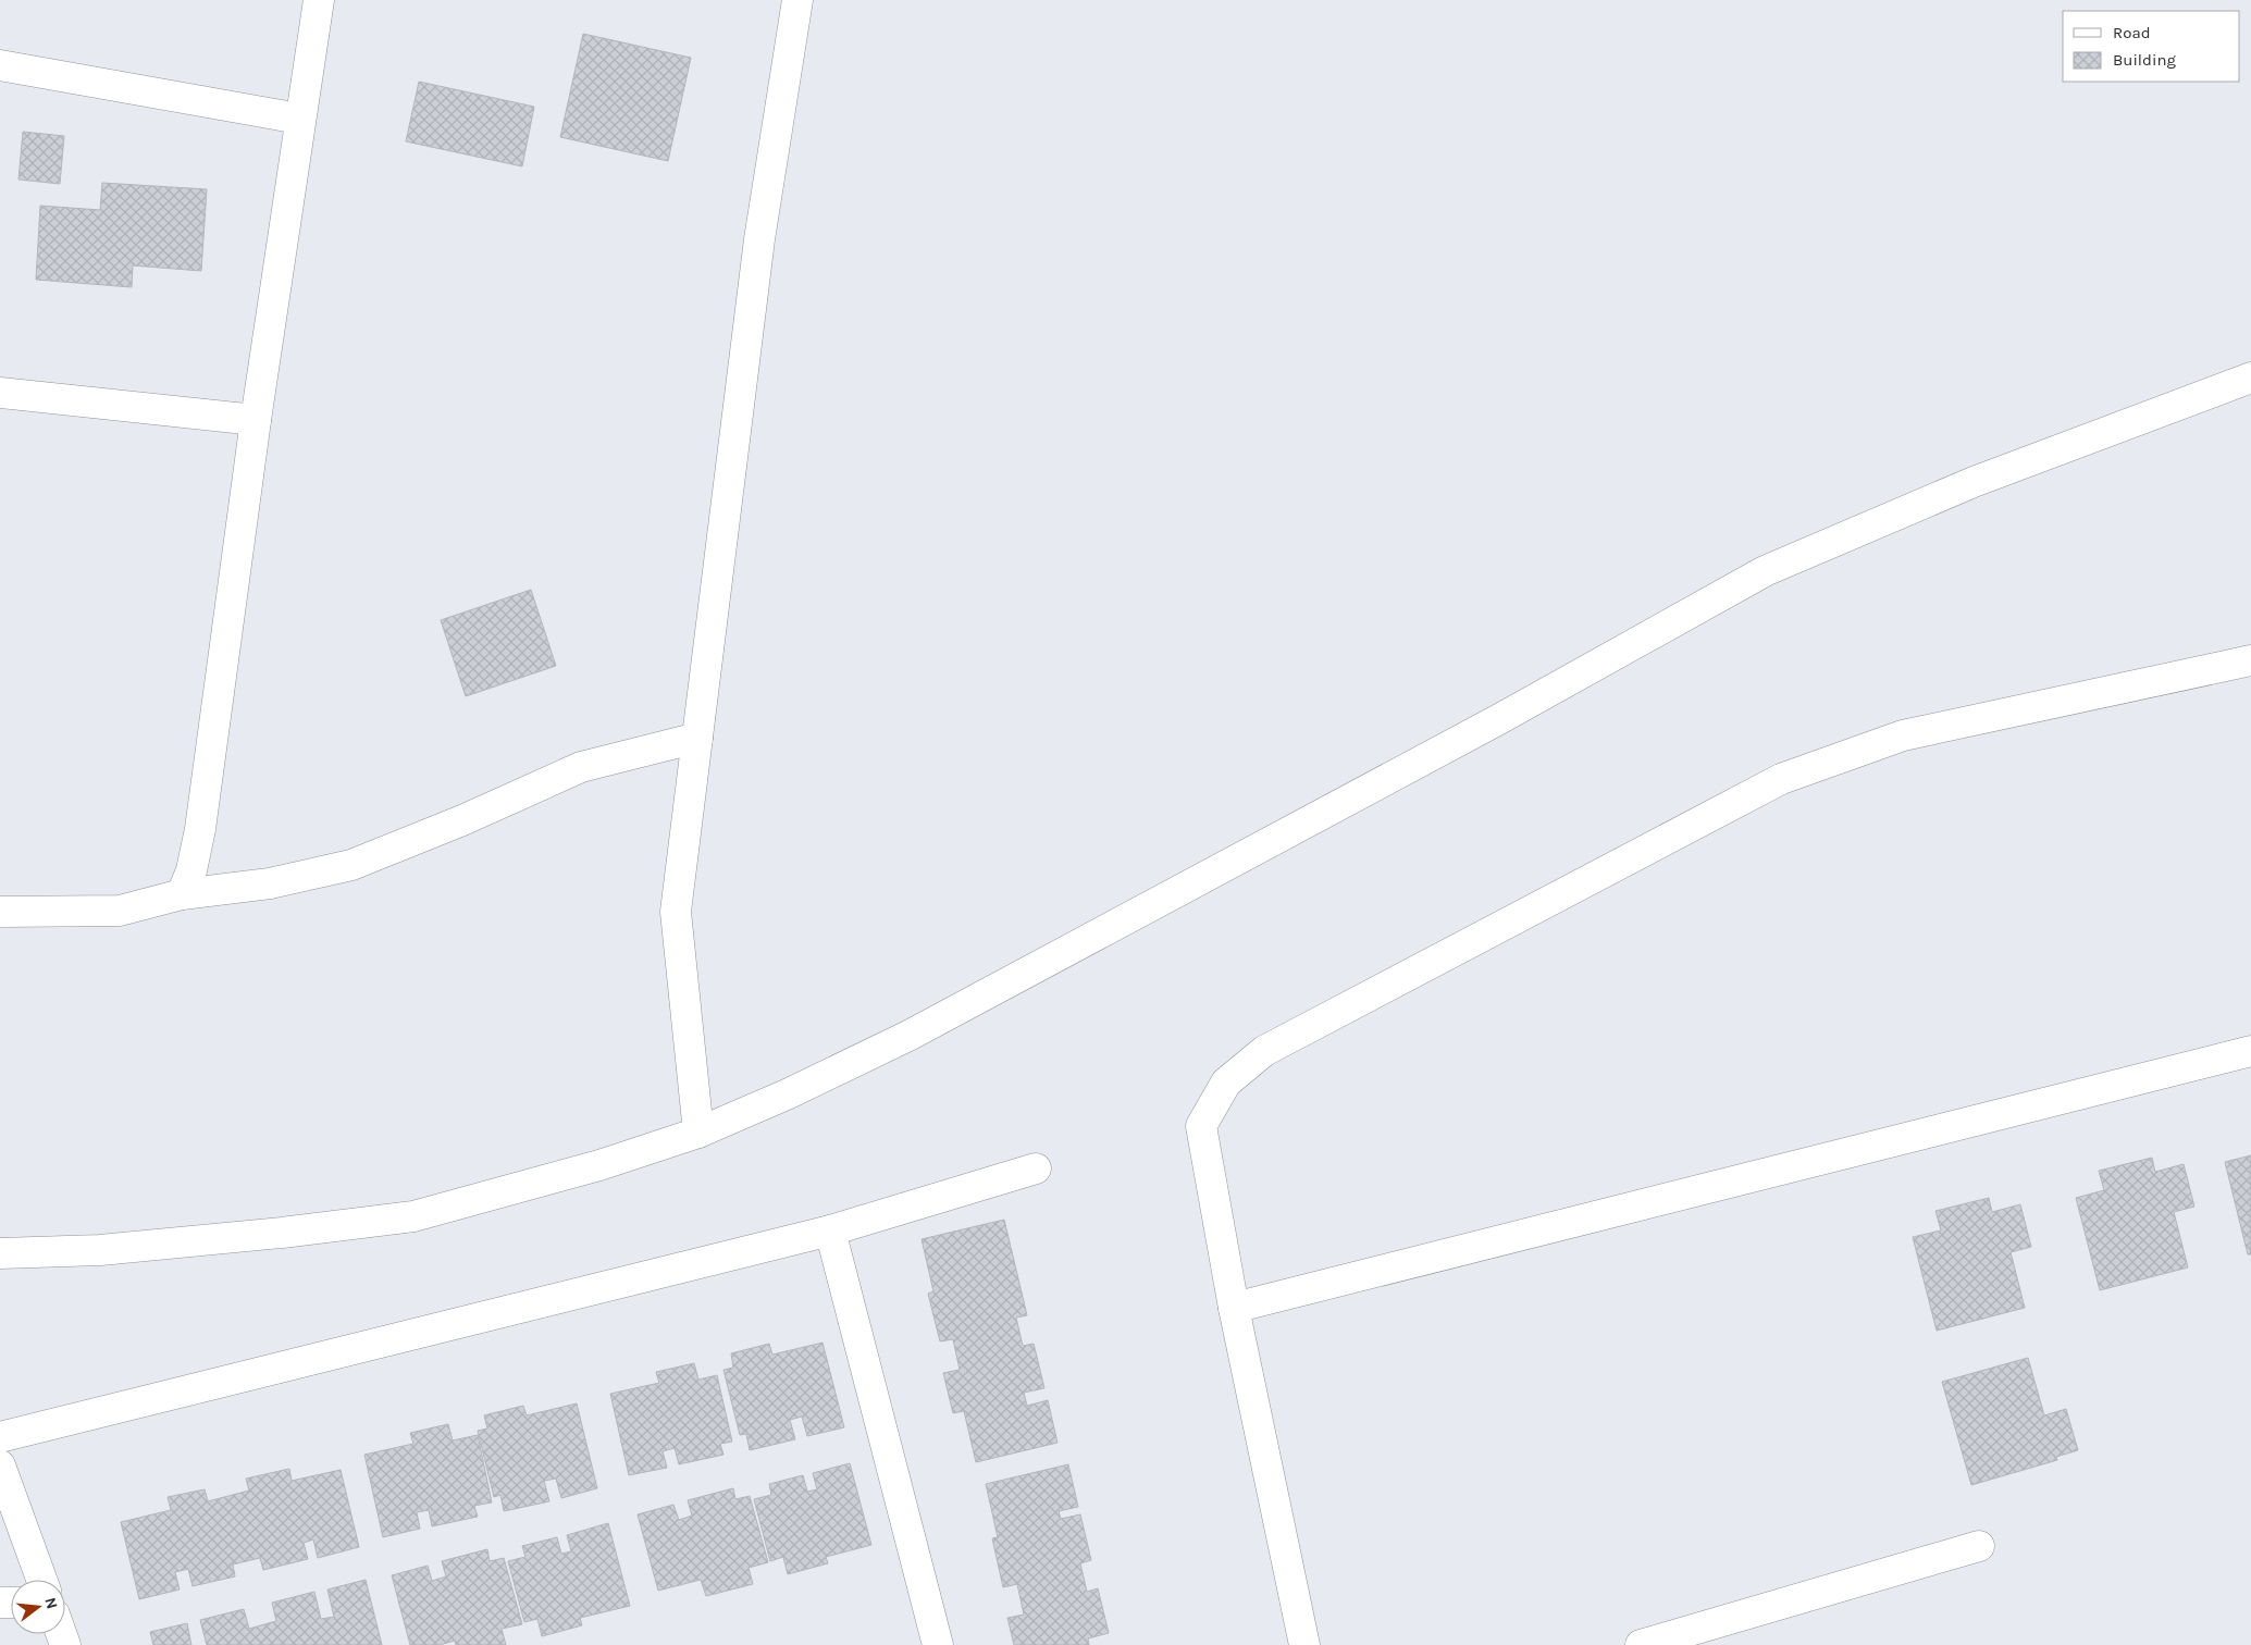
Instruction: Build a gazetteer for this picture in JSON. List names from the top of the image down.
{
  "legend": ["Road", "Building"],
  "north": "right"
}
